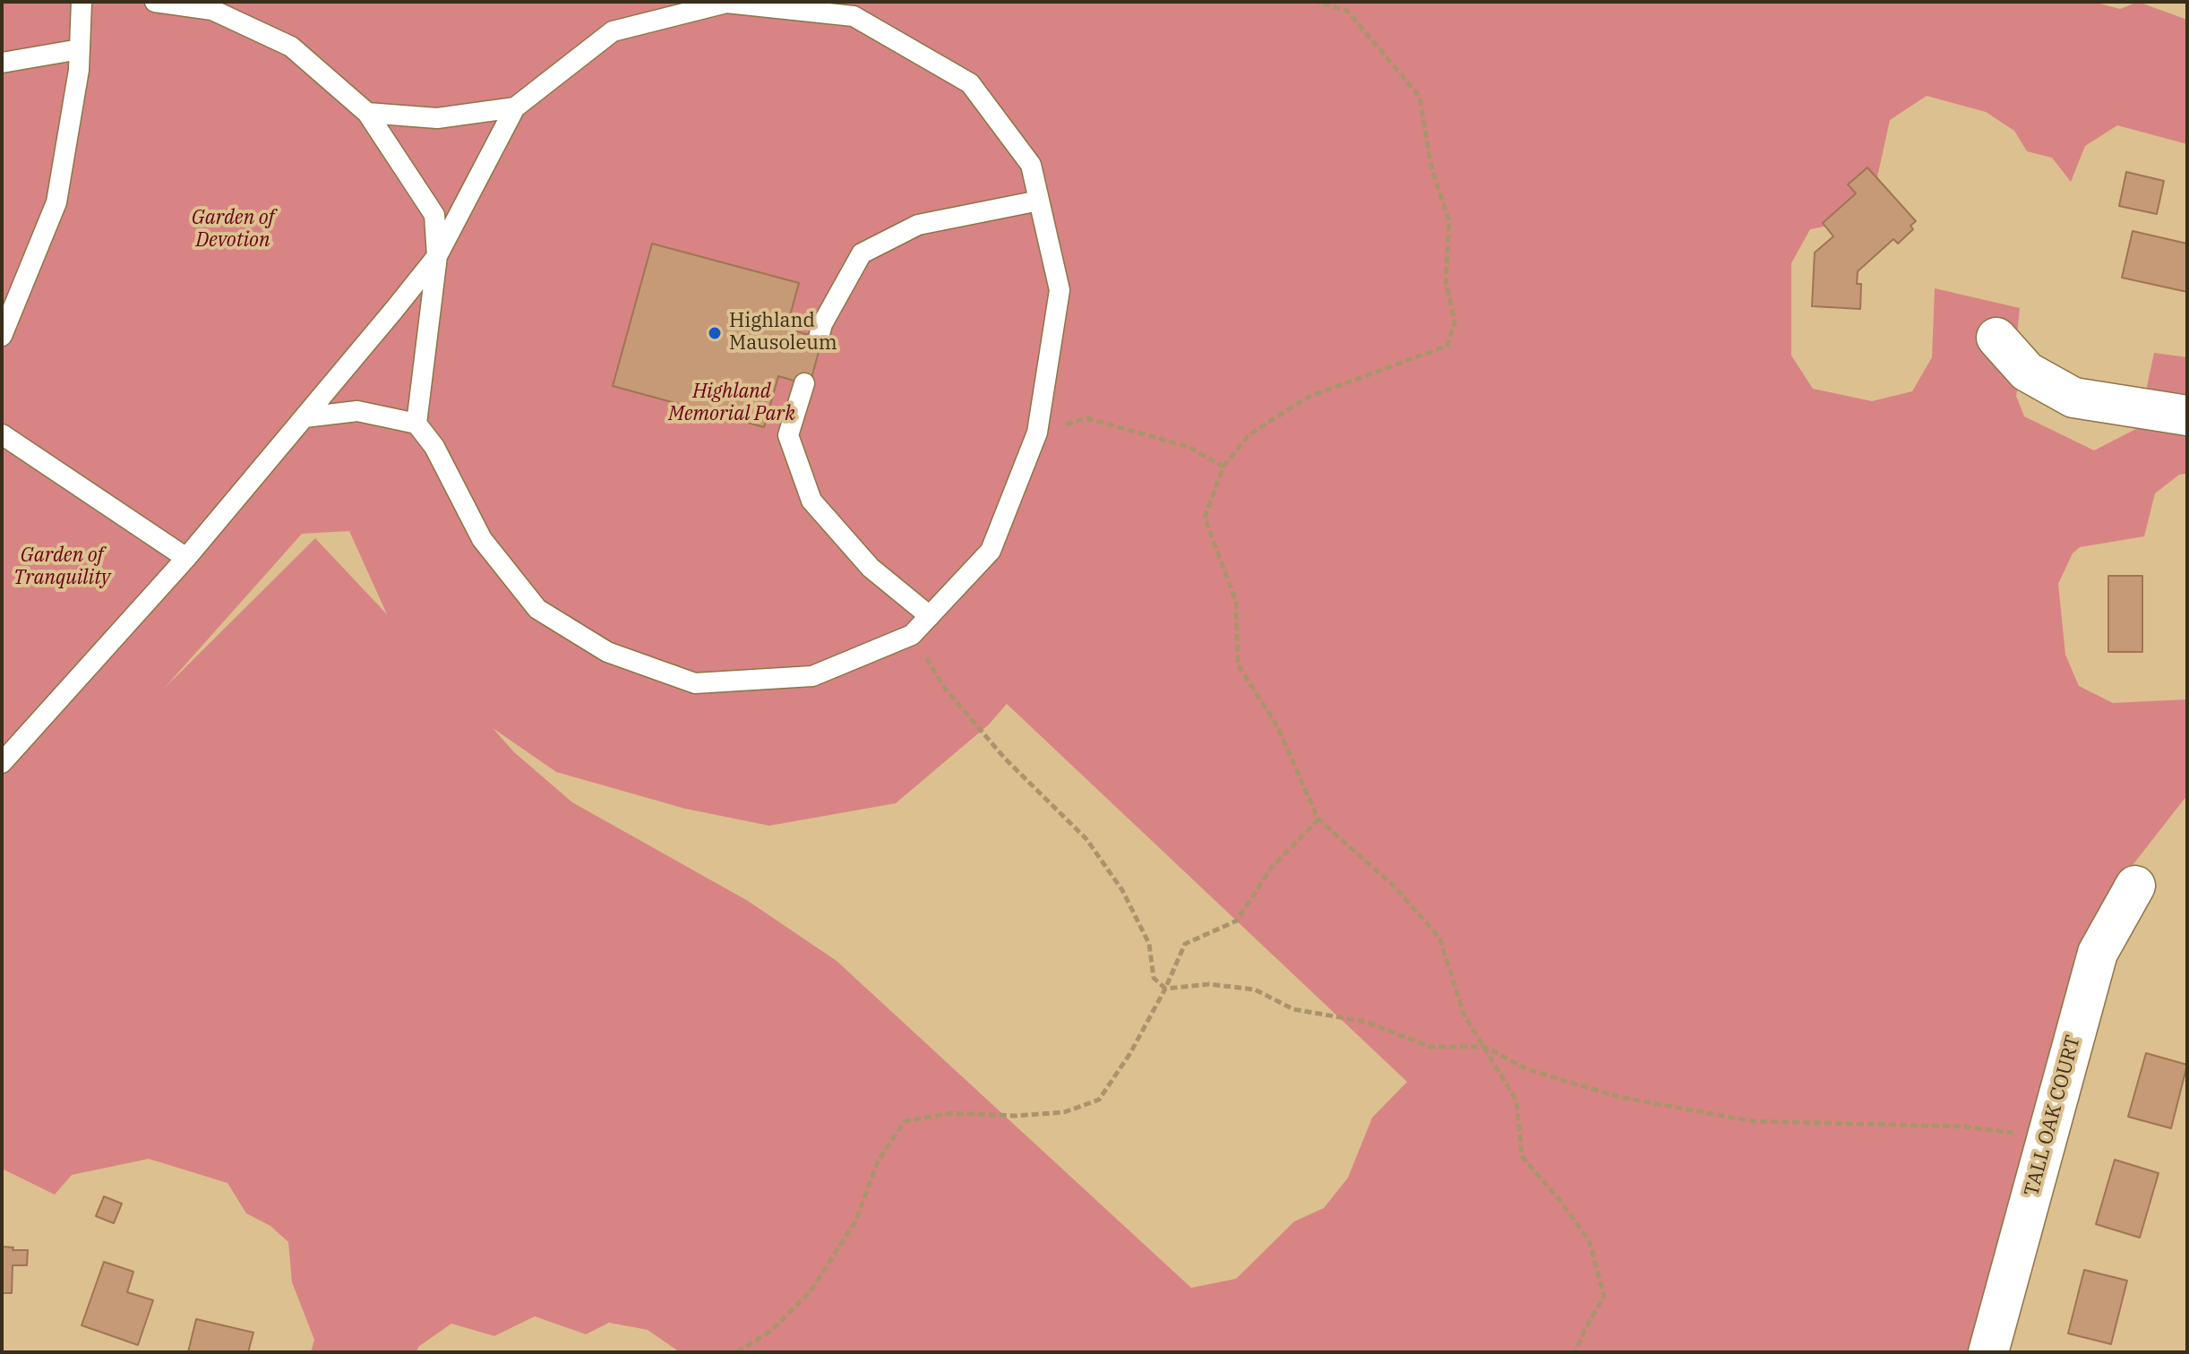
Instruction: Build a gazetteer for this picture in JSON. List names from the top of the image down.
{
  "streets": {
    "street": ["TALL OAK COURT"]
  },
  "parks": ["Garden of Devotion", "Highland Memorial Park", "Garden of Tranquility"],
  "places": ["Highland Mausoleum"]
}
